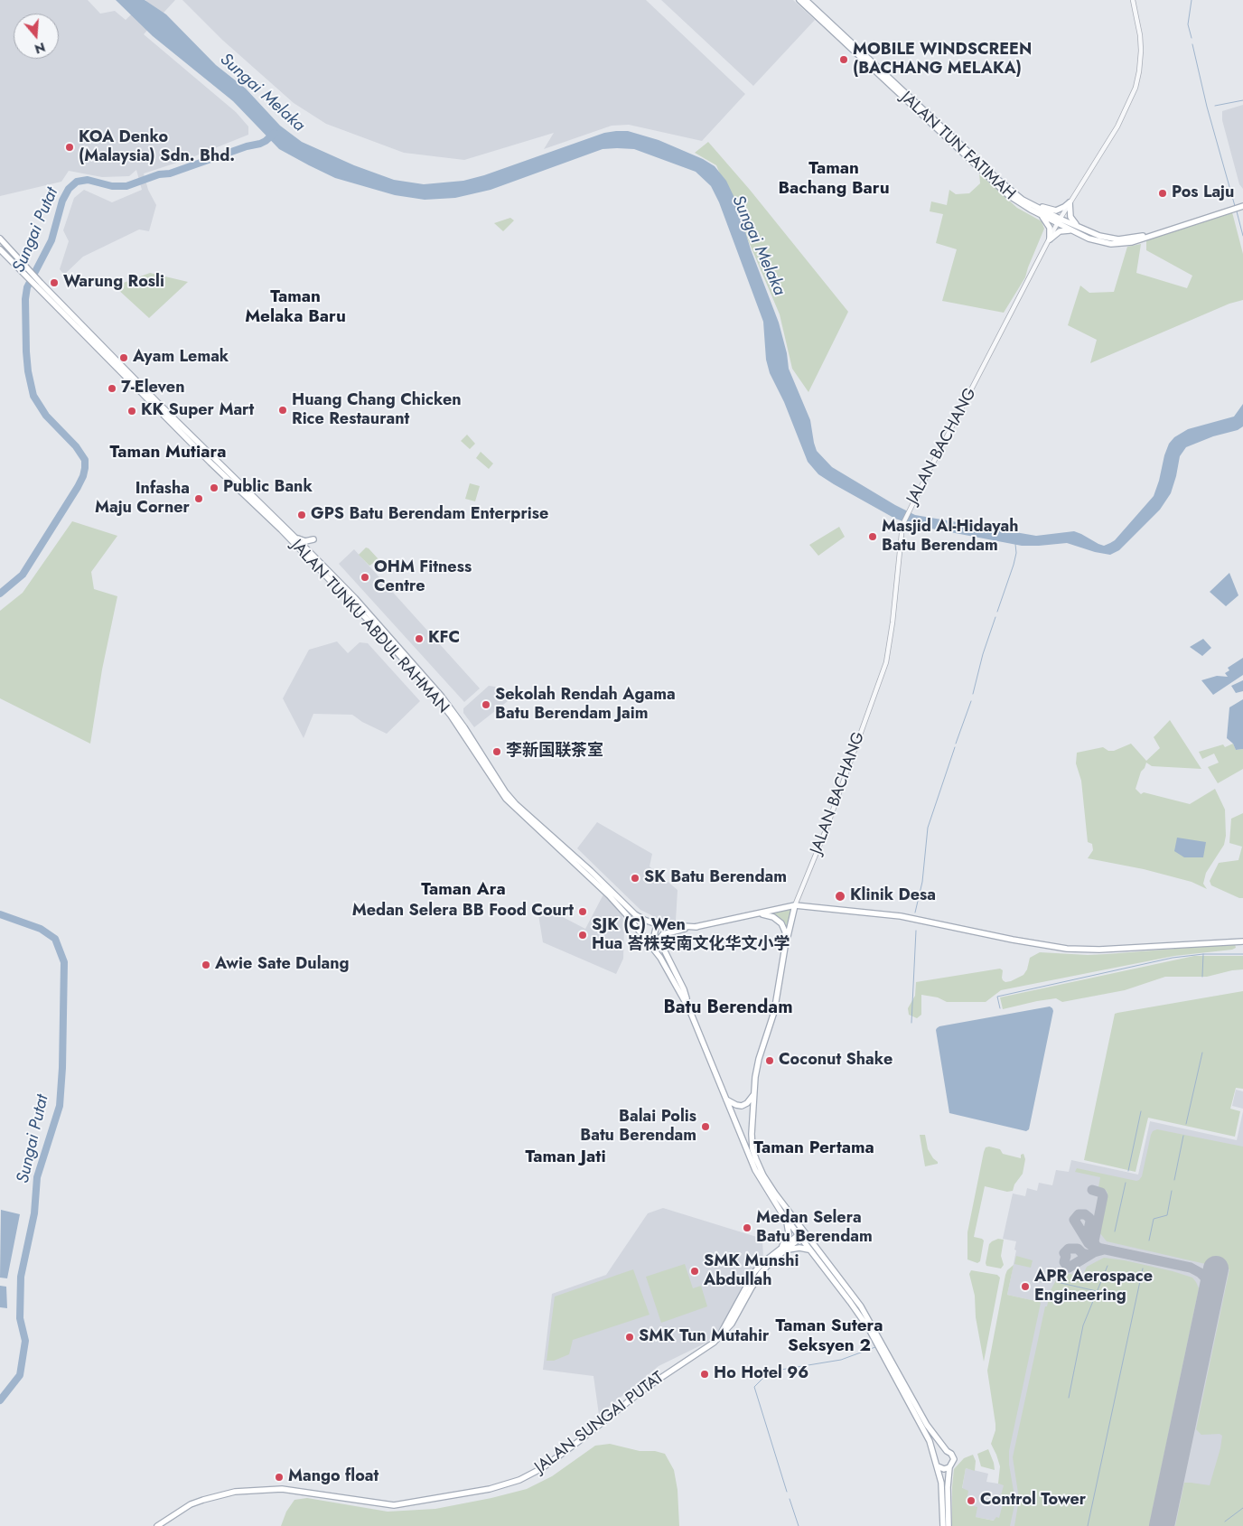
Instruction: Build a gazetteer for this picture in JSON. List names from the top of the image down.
{
  "streets": {
    "main road": [
      "JALAN TUN FATIMAH",
      "JALAN BACHANG",
      "JALAN TUNKU ABDUL RAHMAN",
      "JALAN SUNGAI PUTAT"
    ]
  },
  "crossings": [
    ["JALAN TUN FATIMAH", "JALAN BACHANG"],
    ["JALAN BACHANG", "JALAN TUNKU ABDUL RAHMAN"],
    ["JALAN TUNKU ABDUL RAHMAN", "JALAN SUNGAI PUTAT"]
  ],
  "districts": [
    "Taman Bachang Baru",
    "Taman Melaka Baru",
    "Taman Mutiara",
    "Taman Ara",
    "Batu Berendam",
    "Taman Pertama",
    "Taman Jati",
    "Taman Sutera Seksyen 2"
  ],
  "water": ["Sungai Melaka", "Sungai Putat"],
  "places": [
    "MOBILE WINDSCREEN (BACHANG MELAKA)",
    "KOA Denko (Malaysia) Sdn. Bhd.",
    "Pos Laju",
    "Warung Rosli",
    "Ayam Lemak",
    "7-Eleven",
    "Huang Chang Chicken Rice Restaurant",
    "KK Super Mart",
    "Public Bank",
    "Infasha Maju Corner",
    "GPS Batu Berendam Enterprise",
    "Masjid Al-Hidayah Batu Berendam",
    "OHM Fitness Centre",
    "KFC",
    "Sekolah Rendah Agama Batu Berendam Jaim",
    "李新国联茶室",
    "SK Batu Berendam",
    "Klinik Desa",
    "Medan Selera BB Food Court",
    "SJK (C) Wen Hua 峇株安南文化华文小学",
    "Awie Sate Dulang",
    "Coconut Shake",
    "Balai Polis Batu Berendam",
    "Medan Selera Batu Berendam",
    "SMK Munshi Abdullah",
    "APR Aerospace Engineering",
    "SMK Tun Mutahir",
    "Ho Hotel 96",
    "Mango float",
    "Control Tower"
  ],
  "north": "bottom"
}
